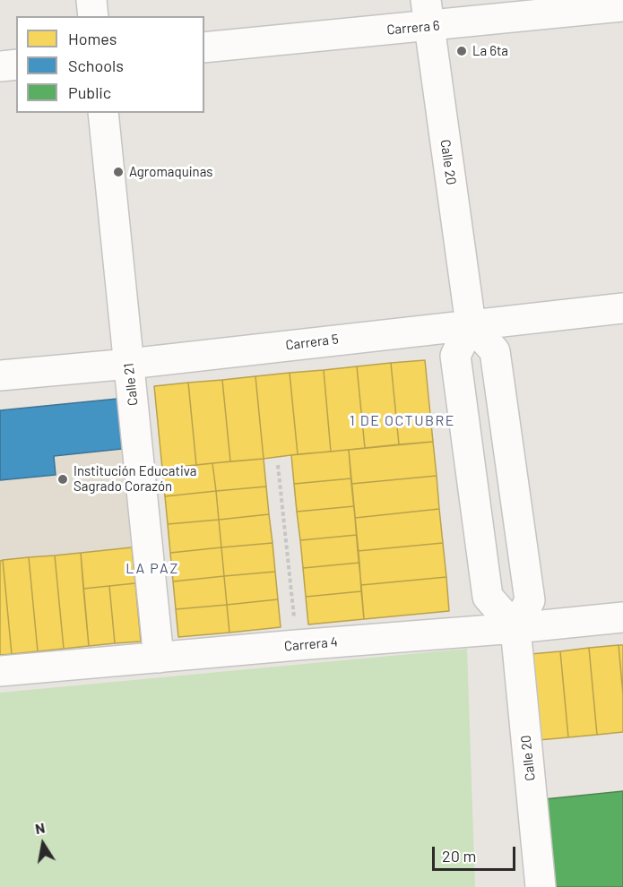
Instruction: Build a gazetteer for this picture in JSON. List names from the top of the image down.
{
  "streets": {
    "street": [
      "Carrera 6",
      "Calle 20",
      "Carrera 5",
      "Calle 21",
      "Carrera 4"
    ]
  },
  "crossings": [
    ["Carrera 6", "Calle 20"],
    ["Calle 20", "Carrera 5"],
    ["Calle 20", "Carrera 4"],
    ["Carrera 5", "Calle 21"],
    ["Calle 21", "Carrera 4"]
  ],
  "districts": ["1 DE OCTUBRE", "LA PAZ"],
  "places": ["La 6ta", "Agromaquinas", "Institución Educativa Sagrado Corazón"],
  "legend": ["Homes", "Schools", "Public"],
  "scale_bar": "20 m",
  "north": "top"
}
